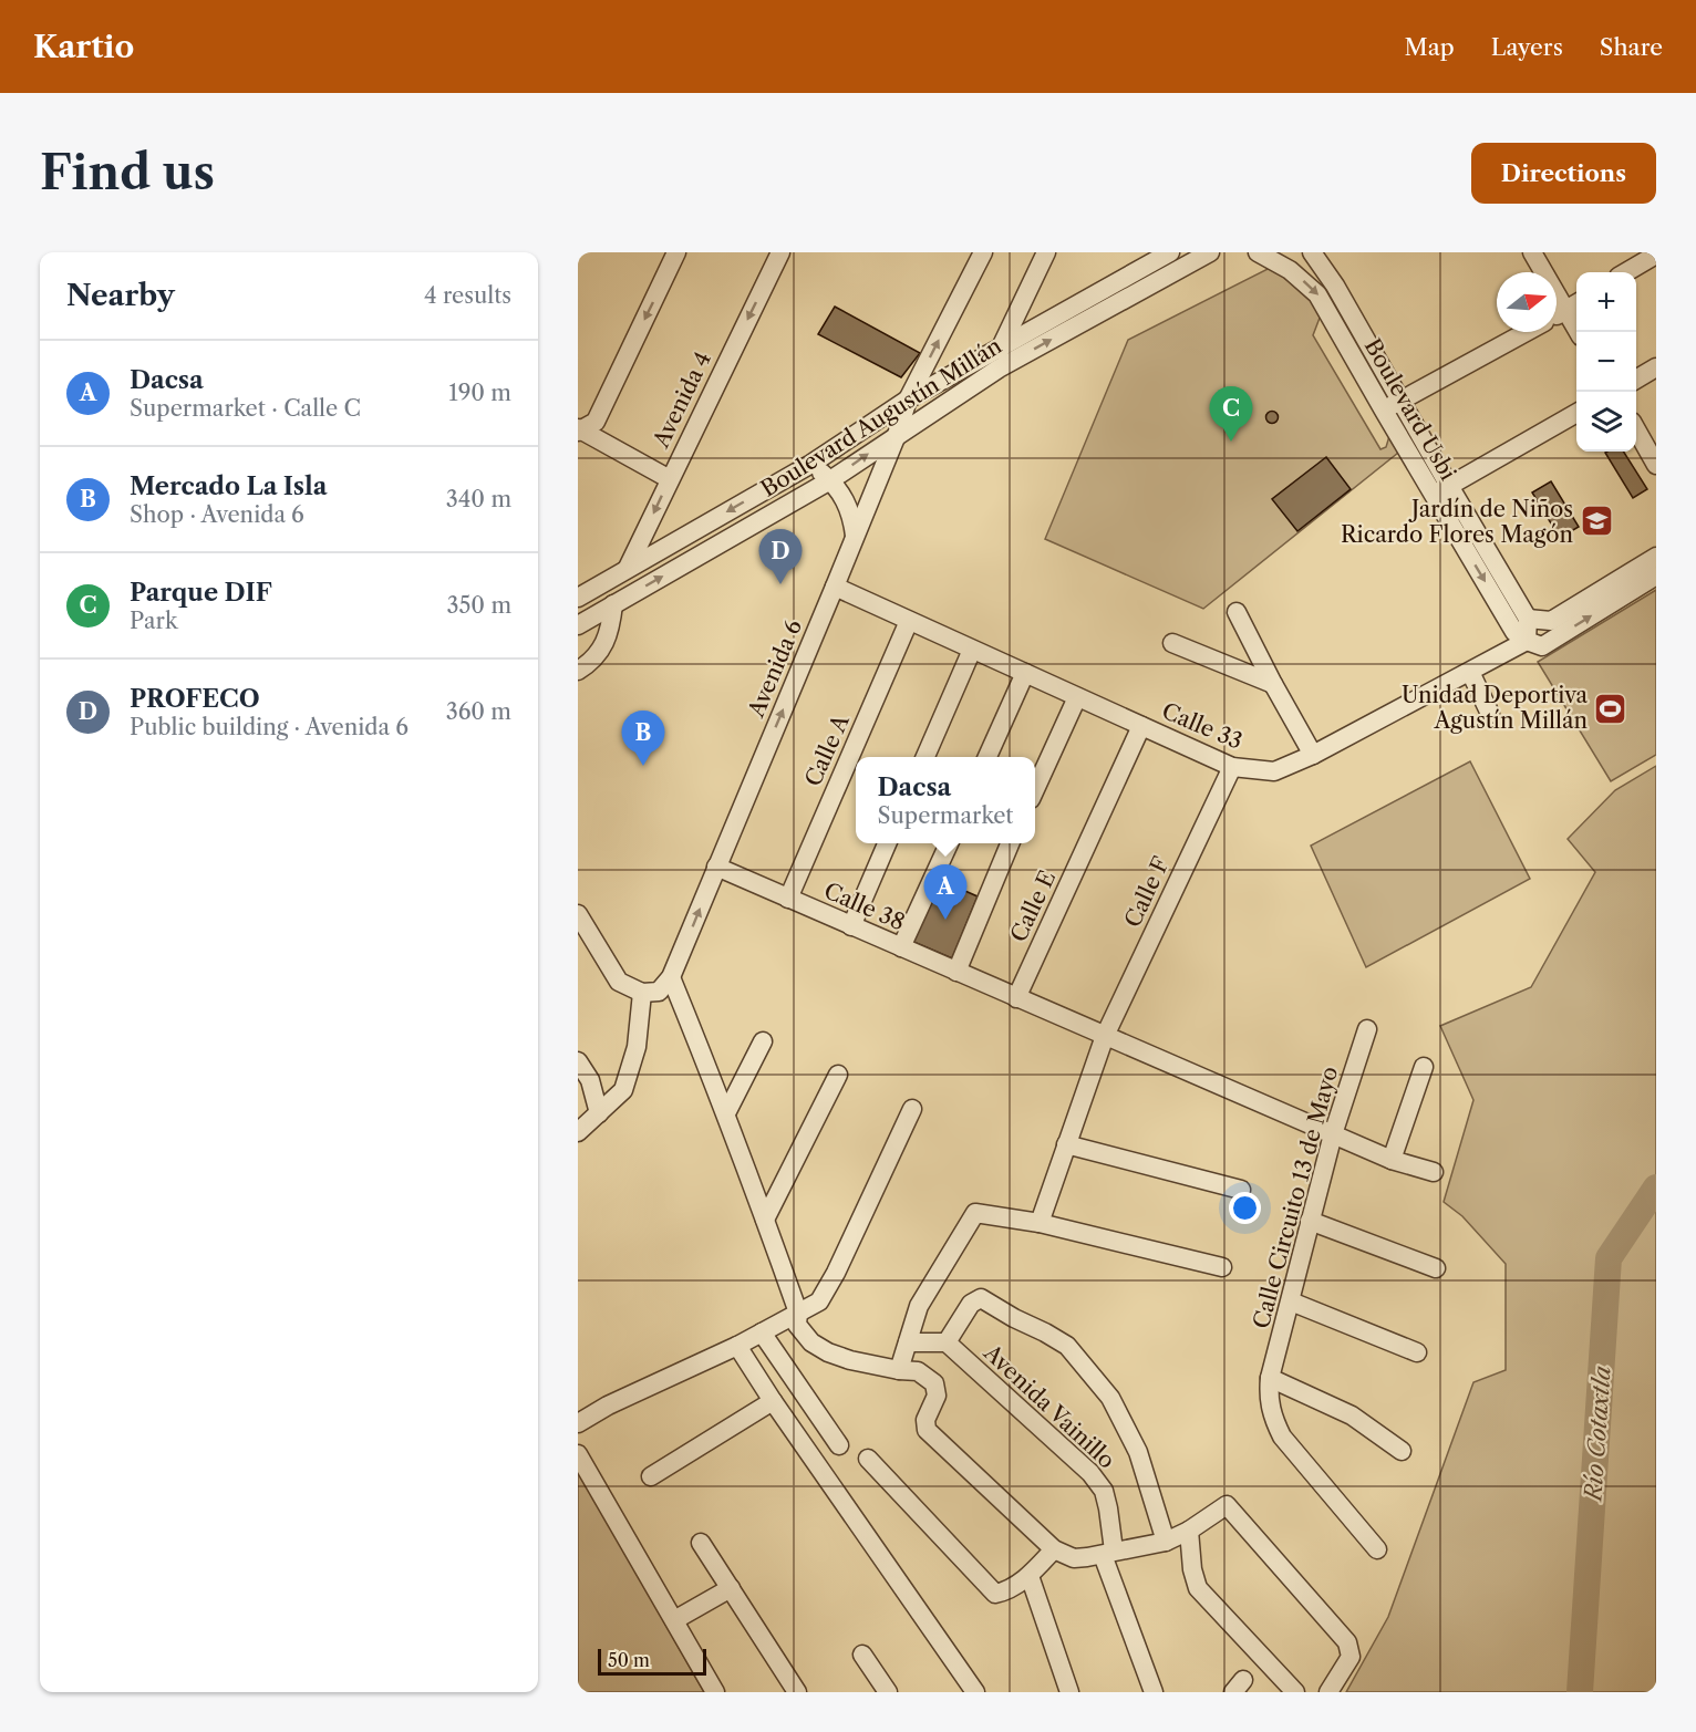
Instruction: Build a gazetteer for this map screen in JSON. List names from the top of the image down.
{
  "streets": {
    "street": [
      "Avenida 4",
      "Boulevard Usbi",
      "Boulevard Augustín Millán",
      "Avenida 6",
      "Calle 33",
      "Calle A",
      "Calle F",
      "Calle 38",
      "Calle E",
      "Calle Circuito 13 de Mayo",
      "Avenida Vainillo"
    ]
  },
  "crossings": [
    ["Avenida 4", "Boulevard Augustín Millán"],
    ["Boulevard Usbi", "Calle 33"],
    ["Boulevard Augustín Millán", "Avenida 6"],
    ["Avenida 6", "Calle 33"],
    ["Avenida 6", "Calle 38"],
    ["Calle 33", "Calle A"],
    ["Calle 33", "Calle F"],
    ["Calle 33", "Calle E"],
    ["Calle A", "Calle 38"],
    ["Calle F", "Calle 38"],
    ["Calle 38", "Calle E"],
    ["Calle 38", "Calle Circuito 13 de Mayo"]
  ],
  "water": ["Río Cotaxtla"],
  "places": {
    "school or university": ["Jardín de Niños Ricardo Flores Magón"],
    "sports": ["Unidad Deportiva Agustín Millán"]
  },
  "scale_bar": "50 m",
  "north": "right",
  "page": {
    "header": "Kartio",
    "nav": ["Map", "Layers", "Share"],
    "buttons": "Directions",
    "title": "Find us",
    "heading": ["Nearby", "4 results"],
    "map_buttons": ["+", "−"],
    "list": [
      {
        "mark": "A",
        "name": "Dacsa",
        "note": "Supermarket · Calle C",
        "value": "190 m"
      },
      {
        "mark": "B",
        "name": "Mercado La Isla",
        "note": "Shop · Avenida 6",
        "value": "340 m"
      },
      {
        "mark": "C",
        "name": "Parque DIF",
        "note": "Park",
        "value": "350 m"
      },
      {
        "mark": "D",
        "name": "PROFECO",
        "note": "Public building · Avenida 6",
        "value": "360 m"
      }
    ],
    "pins": [
      "C",
      "D",
      "B",
      "A"
    ],
    "popup": ["Dacsa", "Supermarket"],
    "scale": "50 m"
  }
}
